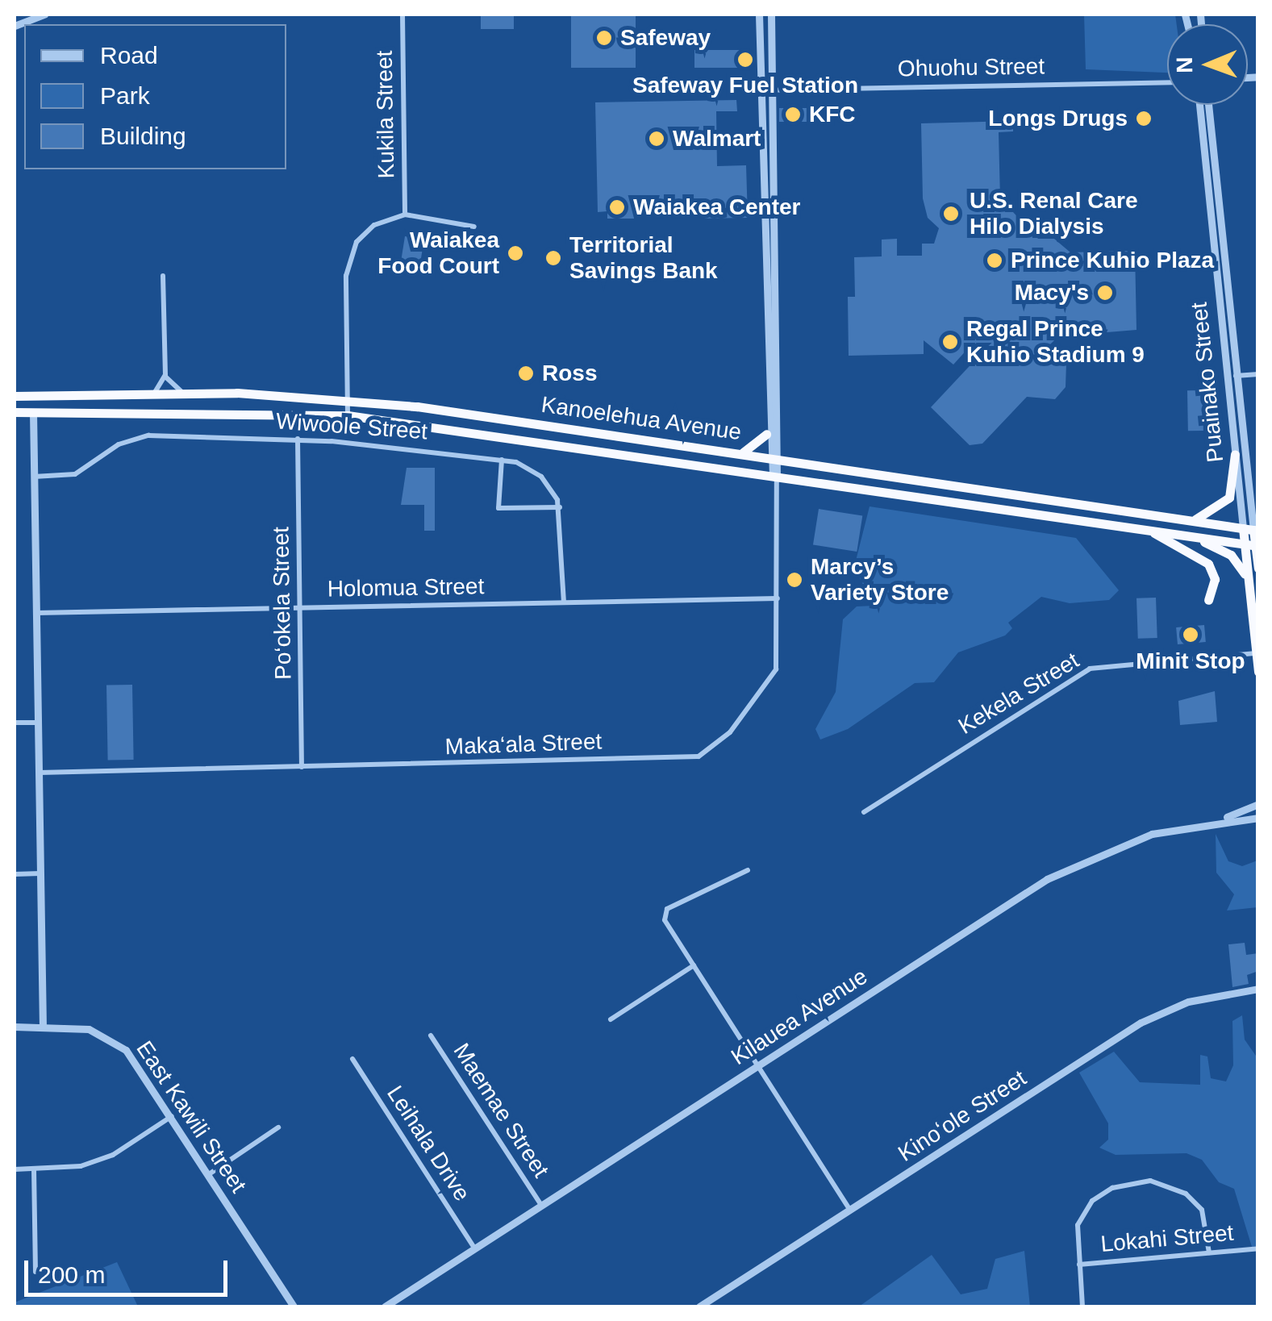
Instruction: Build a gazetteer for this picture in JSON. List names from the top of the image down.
{
  "streets": {
    "highway": ["Puainako Street", "Kanoelehua Avenue"],
    "street": [
      "Ohuohu Street",
      "Kukila Street",
      "Wiwoole Street",
      "Holomua Street",
      "Po‘okela Street",
      "Kekela Street",
      "Maka‘ala Street",
      "Kilauea Avenue",
      "Maemae Street",
      "Kinoʻole Street",
      "East Kawili Street",
      "Leihala Drive",
      "Lokahi Street"
    ]
  },
  "crossings": [
    ["Puainako Street", "Kanoelehua Avenue"],
    ["Puainako Street", "Kekela Street"],
    ["Kanoelehua Avenue", "Maka‘ala Street"],
    ["Wiwoole Street", "Po‘okela Street"],
    ["Holomua Street", "Po‘okela Street"],
    ["Holomua Street", "Maka‘ala Street"],
    ["Po‘okela Street", "Maka‘ala Street"],
    ["Kilauea Avenue", "Maemae Street"],
    ["Kilauea Avenue", "Leihala Drive"]
  ],
  "places": [
    "Safeway",
    "Safeway Fuel Station",
    "KFC",
    "Longs Drugs",
    "Walmart",
    "Waiakea Center",
    "U.S. Renal Care Hilo Dialysis",
    "Waiakea Food Court",
    "Territorial Savings Bank",
    "Prince Kuhio Plaza",
    "Macy's",
    "Regal Prince Kuhio Stadium 9",
    "Ross",
    "Marcy’s Variety Store",
    "Minit Stop"
  ],
  "legend": ["Road", "Park", "Building"],
  "scale_bar": "200 m",
  "north": "left"
}
